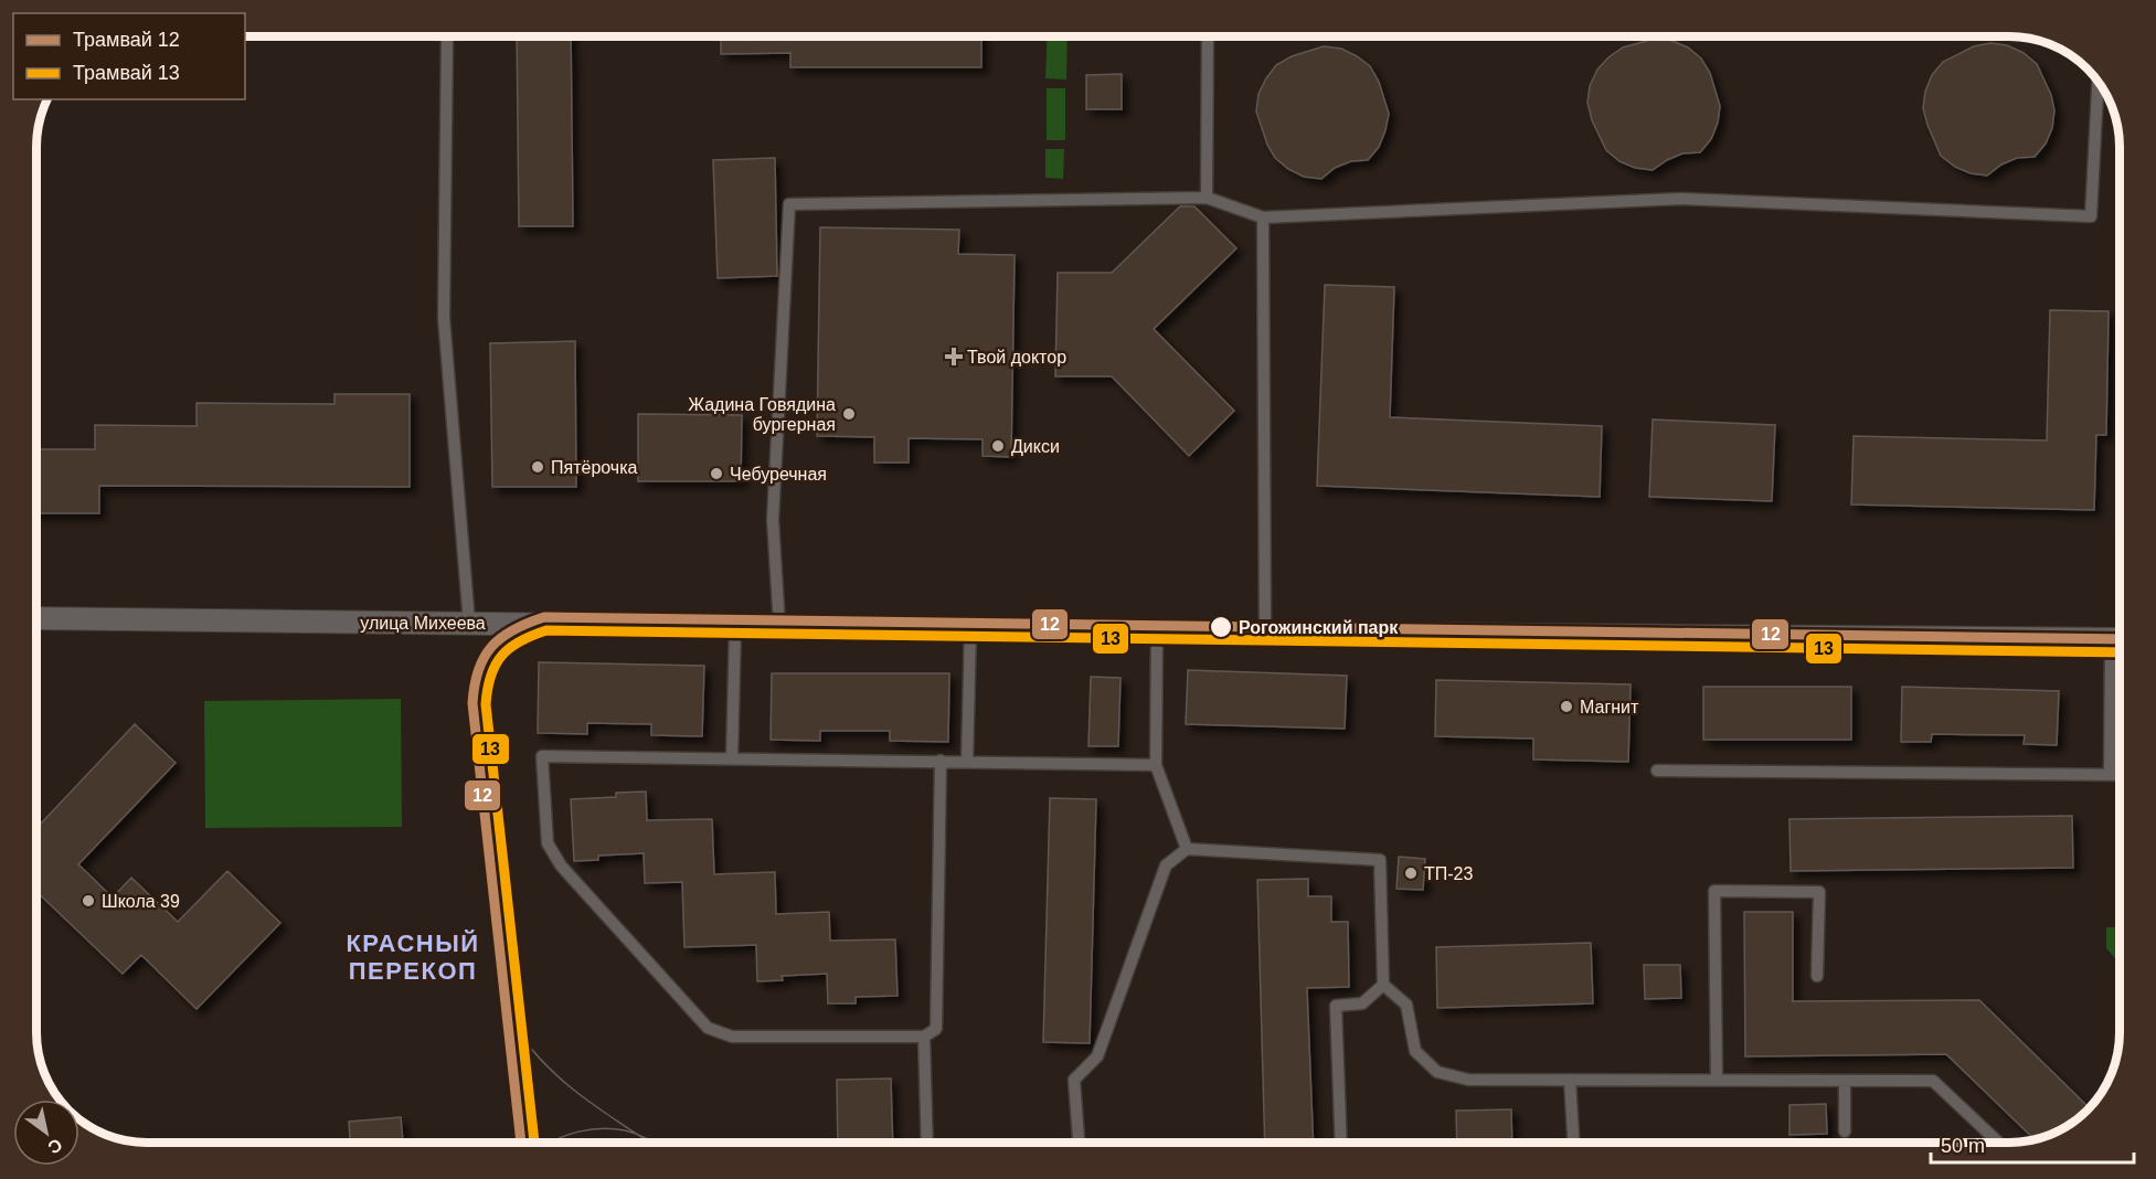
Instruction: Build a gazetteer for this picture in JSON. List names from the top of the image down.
{
  "streets": {
    "street": ["улица Михеева"]
  },
  "districts": ["КРАСНЫЙ ПЕРЕКОП"],
  "places": {
    "health": ["Твой доктор"],
    "other": [
      "Жадина Говядина бургерная",
      "Дикси",
      "Пятёрочка",
      "Чебуречная",
      "Рогожинский парк",
      "Магнит",
      "ТП-23",
      "Школа 39"
    ]
  },
  "lines": ["tram line 12", "tram line 13"],
  "legend": ["Трамвай 12", "Трамвай 13"],
  "scale_bar": "50 m",
  "north": "bottom right"
}
